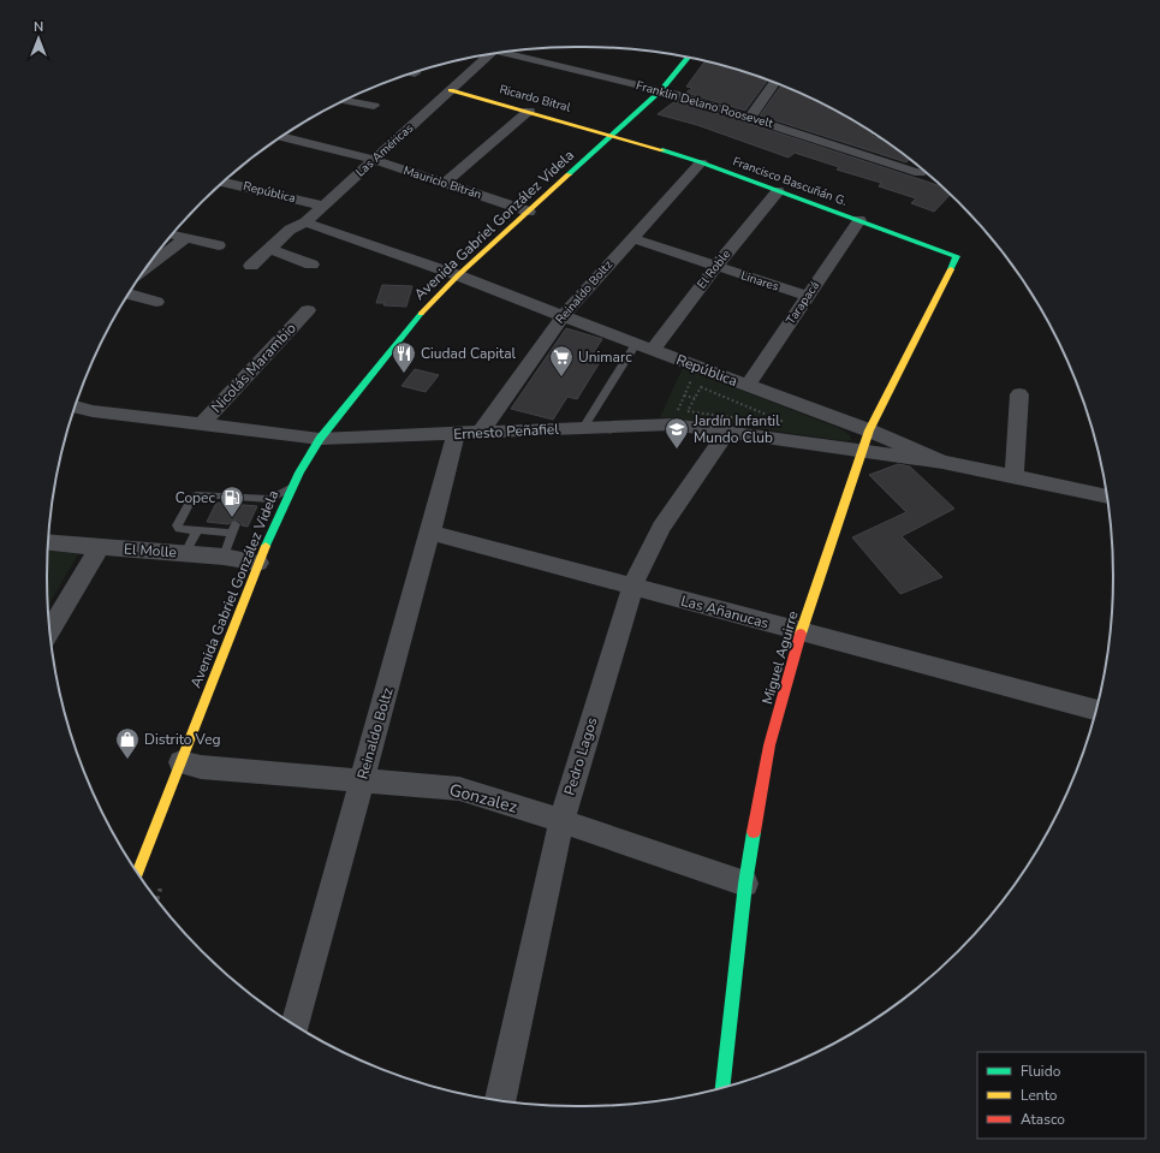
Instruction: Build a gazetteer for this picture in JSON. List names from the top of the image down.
{
  "streets": {
    "street": [
      "Ricardo Bitral",
      "Franklin Delano Roosevelt",
      "Las Américas",
      "Francisco Bascuñán G.",
      "Mauricio Bitrán",
      "República",
      "Avenida Gabriel González Videla",
      "El Roble",
      "Linares",
      "Reinaldo Boltz",
      "Tarapacá",
      "Nicolás Marambio",
      "Ernesto Peñafiel",
      "El Molle",
      "Las Añanucas",
      "Miguel Aguirre",
      "Pedro Lagos",
      "Gonzalez"
    ]
  },
  "crossings": [
    ["Ricardo Bitral", "Las Américas"],
    ["Ricardo Bitral", "Francisco Bascuñán G."],
    ["Ricardo Bitral", "Avenida Gabriel González Videla"],
    ["Franklin Delano Roosevelt", "Avenida Gabriel González Videla"],
    ["Las Américas", "Mauricio Bitrán"],
    ["Las Américas", "República"],
    ["Francisco Bascuñán G.", "Avenida Gabriel González Videla"],
    ["Francisco Bascuñán G.", "El Roble"],
    ["Francisco Bascuñán G.", "Reinaldo Boltz"],
    ["Francisco Bascuñán G.", "Tarapacá"],
    ["Francisco Bascuñán G.", "Miguel Aguirre"],
    ["Mauricio Bitrán", "Avenida Gabriel González Videla"],
    ["República", "Avenida Gabriel González Videla"],
    ["República", "El Roble"],
    ["República", "Reinaldo Boltz"],
    ["República", "Tarapacá"],
    ["República", "Ernesto Peñafiel"],
    ["República", "Miguel Aguirre"],
    ["Avenida Gabriel González Videla", "Ernesto Peñafiel"],
    ["Avenida Gabriel González Videla", "El Molle"],
    ["Avenida Gabriel González Videla", "Gonzalez"],
    ["El Roble", "Linares"],
    ["Linares", "Reinaldo Boltz"],
    ["Linares", "Tarapacá"],
    ["Reinaldo Boltz", "Ernesto Peñafiel"],
    ["Reinaldo Boltz", "Las Añanucas"],
    ["Reinaldo Boltz", "Gonzalez"],
    ["Nicolás Marambio", "Ernesto Peñafiel"],
    ["Ernesto Peñafiel", "Miguel Aguirre"],
    ["Ernesto Peñafiel", "Pedro Lagos"],
    ["Las Añanucas", "Miguel Aguirre"],
    ["Las Añanucas", "Pedro Lagos"],
    ["Miguel Aguirre", "Gonzalez"],
    ["Pedro Lagos", "Gonzalez"]
  ],
  "places": {
    "restaurant": ["Ciudad Capital"],
    "supermarket": ["Unimarc"],
    "school or university": ["Jardín Infantil Mundo Club"],
    "fuel station": ["Copec"],
    "shop": ["Distrito Veg"]
  },
  "legend": ["Fluido", "Lento", "Atasco"],
  "north": "top"
}
